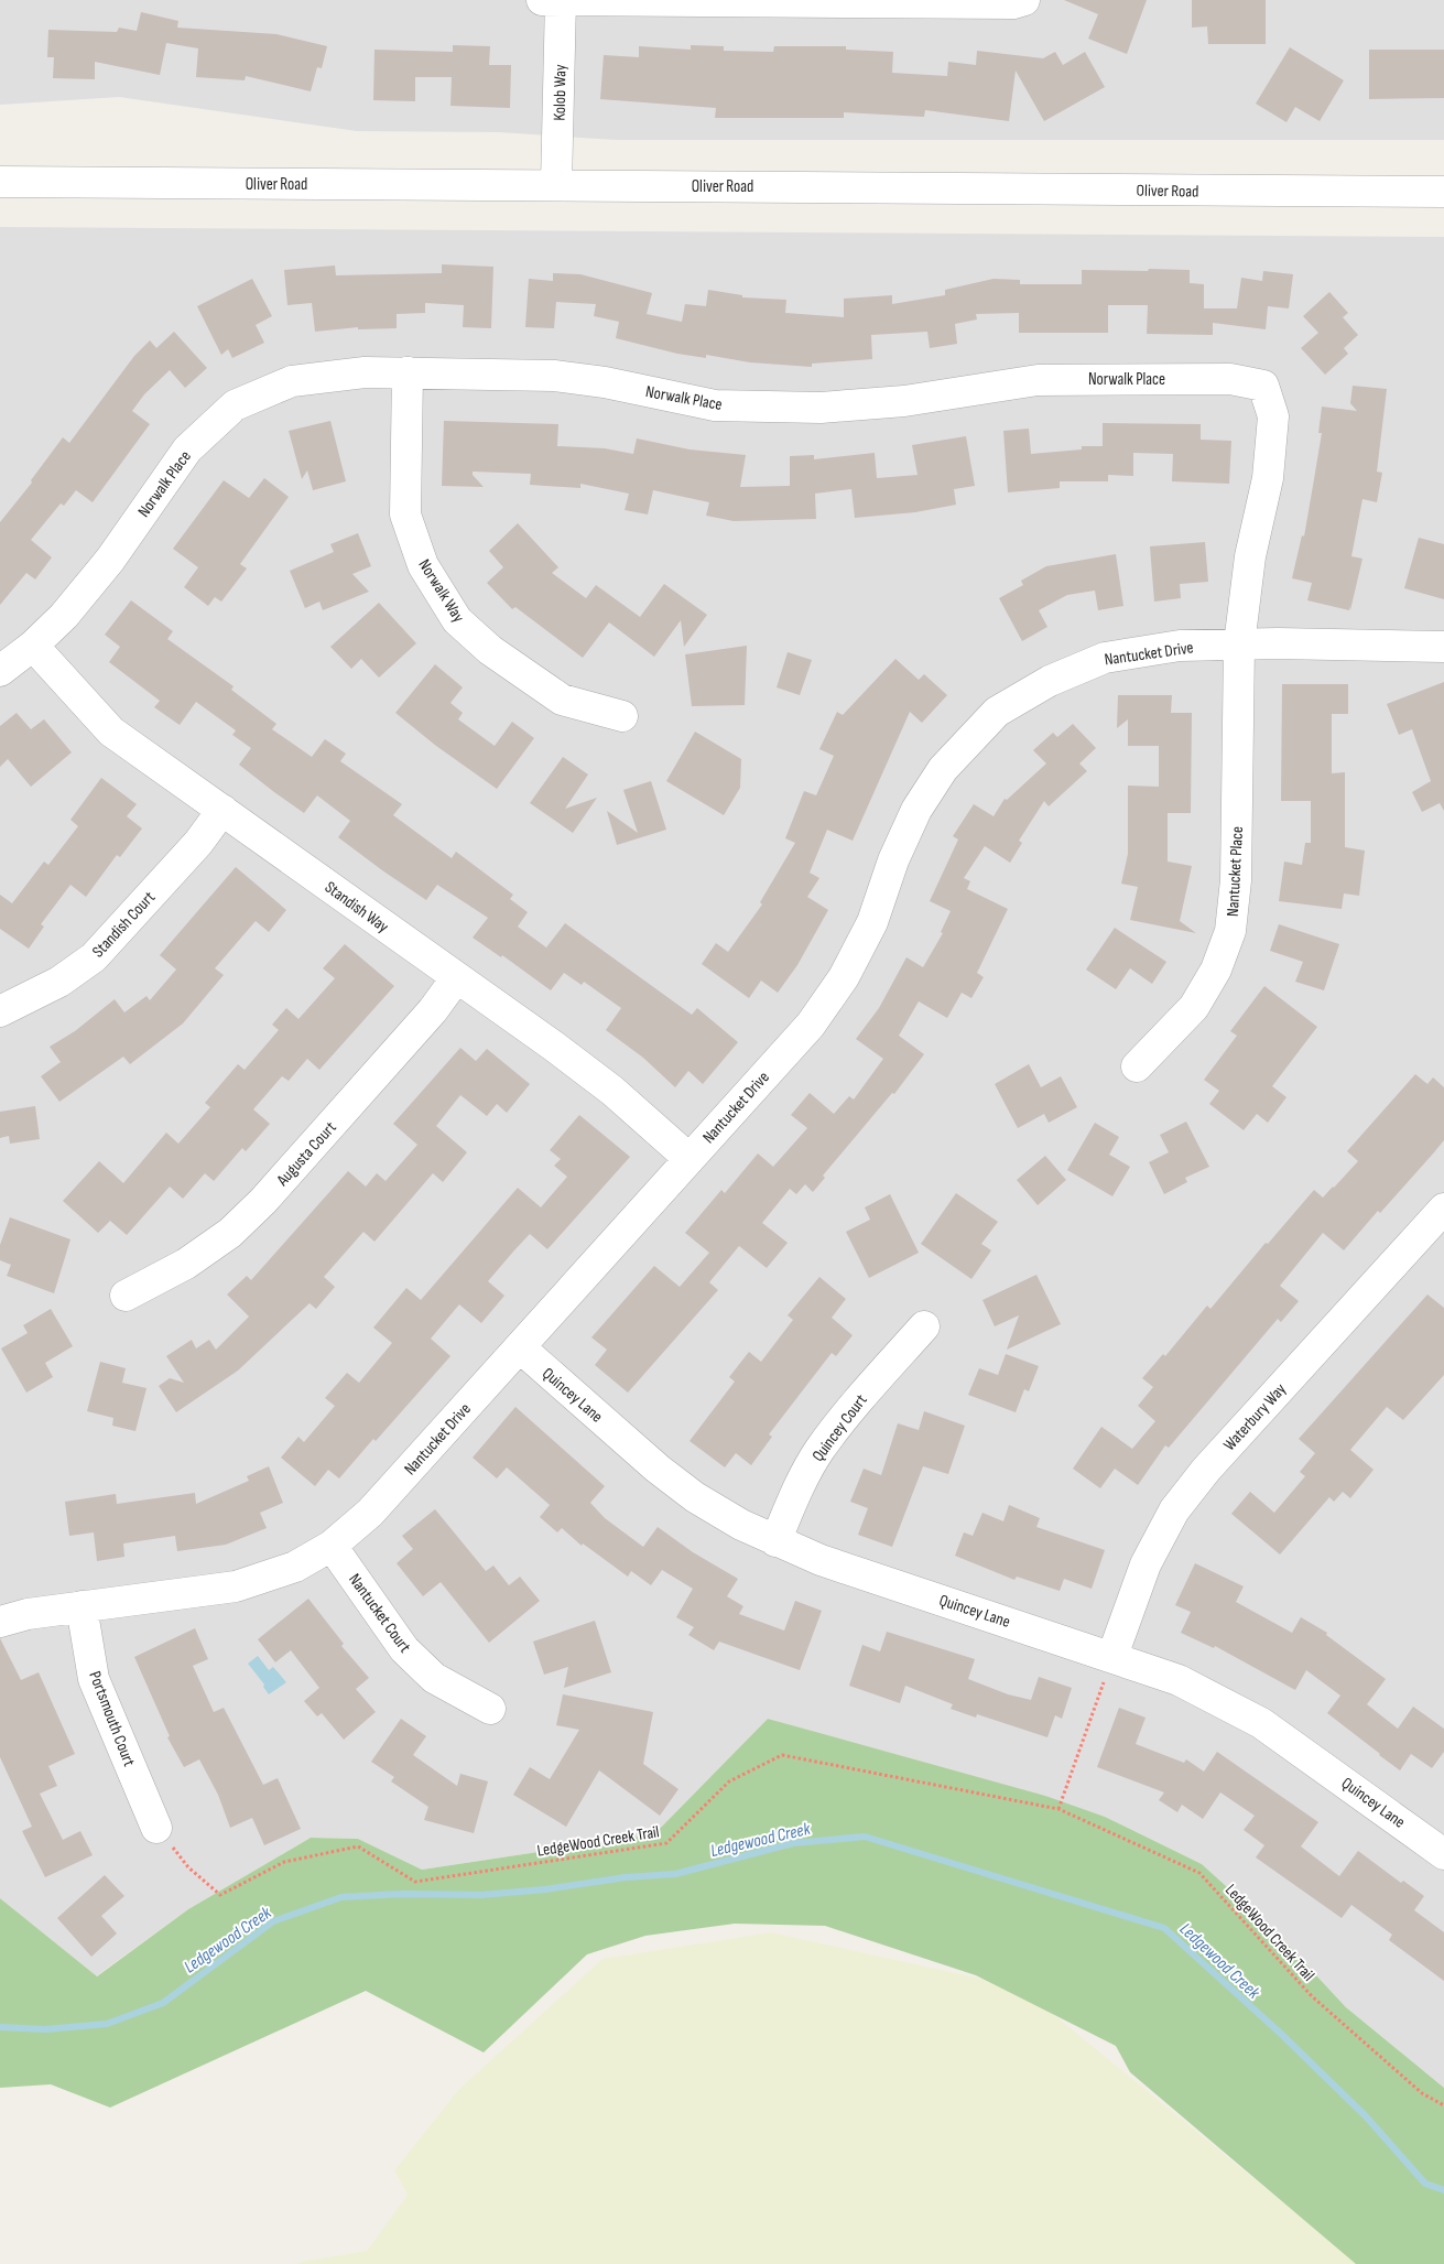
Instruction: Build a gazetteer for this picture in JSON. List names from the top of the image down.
{
  "streets": {
    "street": [
      "Kolob Way",
      "Oliver Road",
      "Norwalk Place",
      "Norwalk Way",
      "Nantucket Drive",
      "Nantucket Place",
      "Standish Way",
      "Standish Court",
      "Augusta Court",
      "Quincey Lane",
      "Waterbury Way",
      "Quincey Court",
      "Nantucket Court",
      "Portsmouth Court"
    ],
    "path": ["LedgeWood Creek Trail"]
  },
  "crossings": [
    ["Kolob Way", "Oliver Road"],
    ["Norwalk Place", "Norwalk Way"],
    ["Norwalk Place", "Nantucket Drive"],
    ["Norwalk Place", "Nantucket Place"],
    ["Norwalk Place", "Standish Way"],
    ["Nantucket Drive", "Nantucket Place"],
    ["Nantucket Drive", "Standish Way"],
    ["Nantucket Drive", "Quincey Lane"],
    ["Nantucket Drive", "Nantucket Court"],
    ["Nantucket Drive", "Portsmouth Court"],
    ["Standish Way", "Standish Court"],
    ["Standish Way", "Augusta Court"],
    ["Quincey Lane", "Waterbury Way"],
    ["Quincey Lane", "Quincey Court"],
    ["Portsmouth Court", "LedgeWood Creek Trail"]
  ],
  "water": ["Ledgewood Creek"]
}
